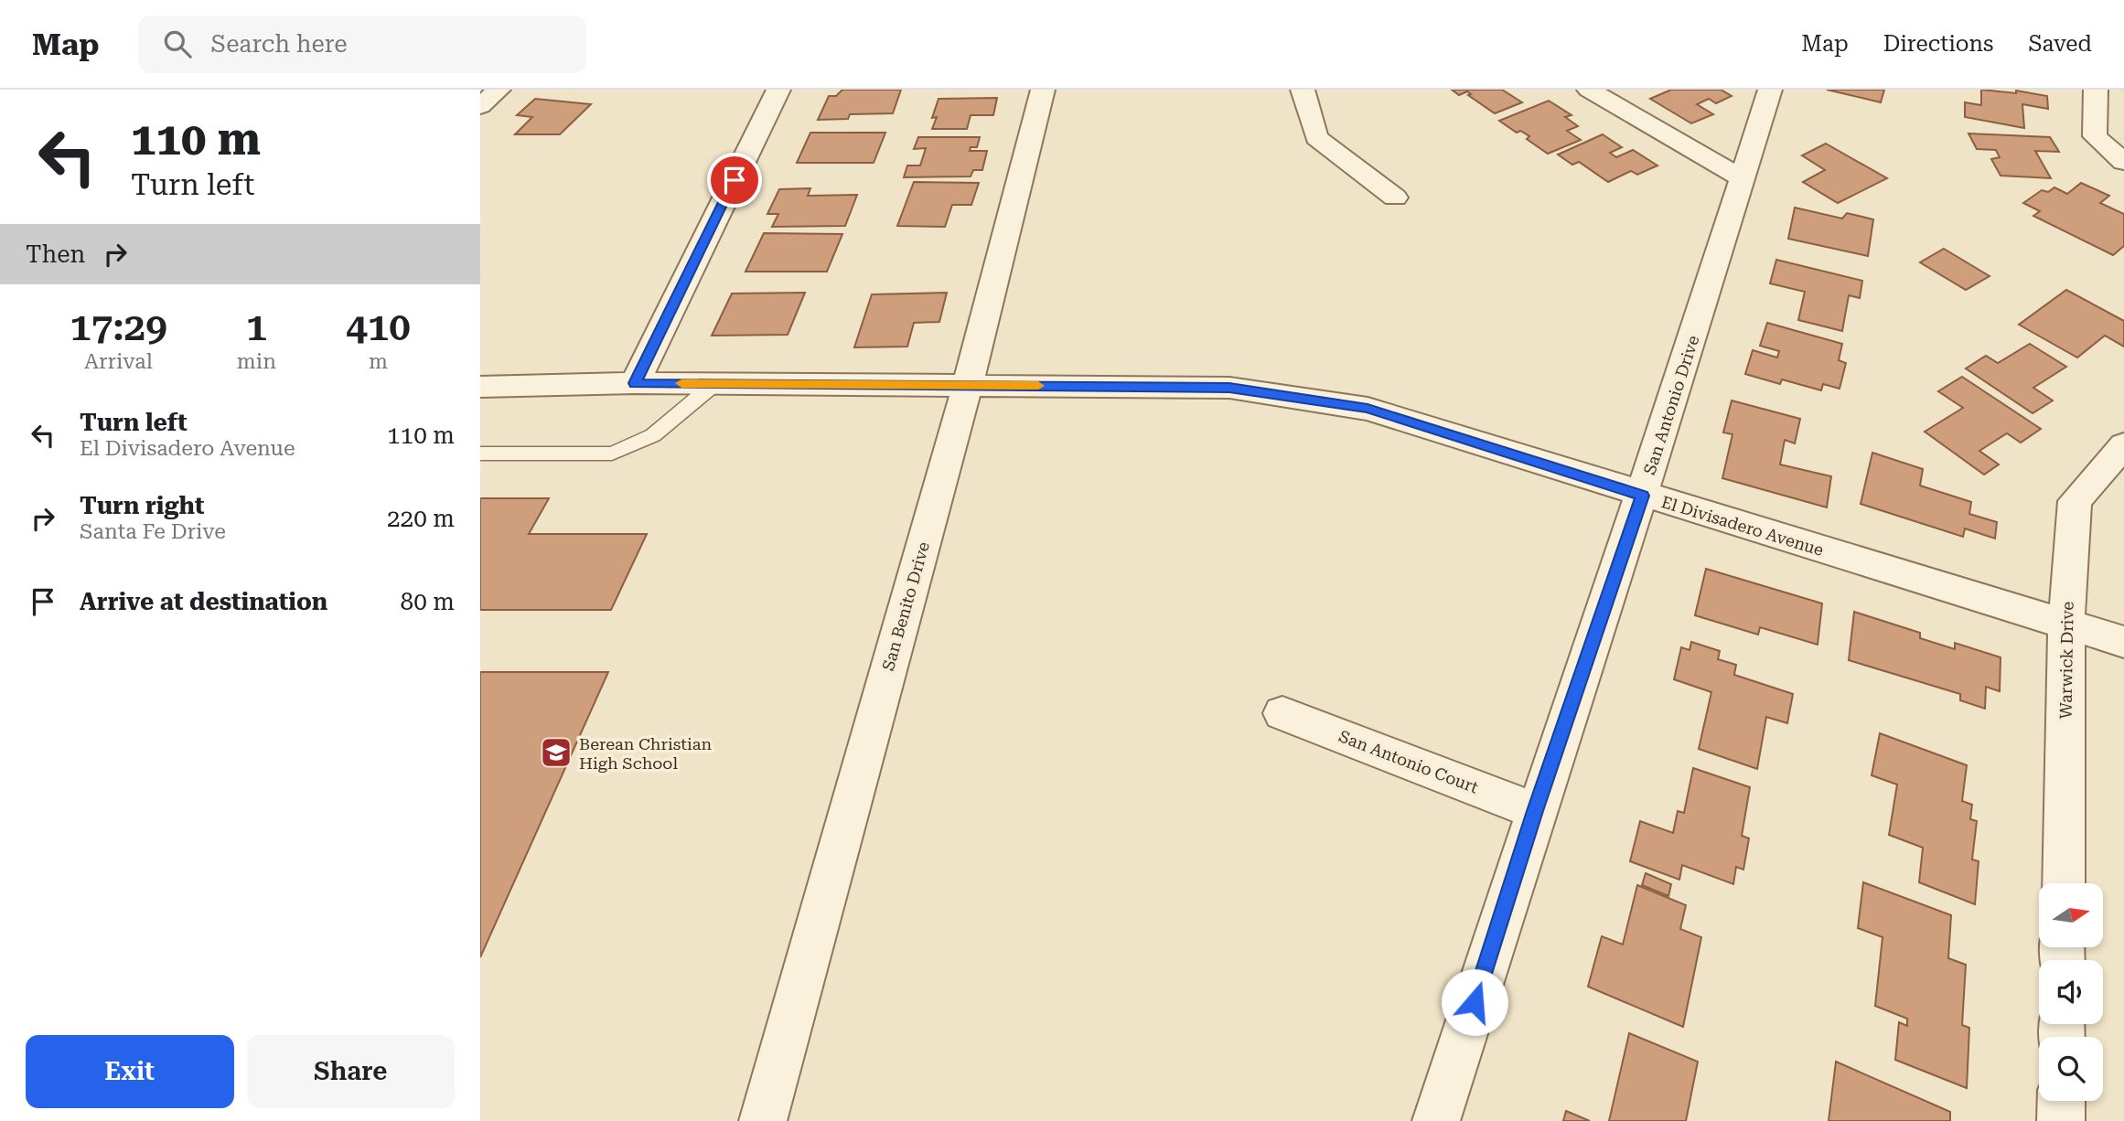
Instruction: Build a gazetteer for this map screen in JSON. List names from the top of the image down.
{
  "streets": {
    "street": [
      "San Antonio Drive",
      "El Divisadero Avenue",
      "San Benito Drive",
      "Warwick Drive",
      "San Antonio Court"
    ]
  },
  "crossings": [
    ["San Antonio Drive", "El Divisadero Avenue"],
    ["San Antonio Drive", "San Antonio Court"],
    ["El Divisadero Avenue", "San Benito Drive"],
    ["El Divisadero Avenue", "Warwick Drive"]
  ],
  "places": {
    "school or university": ["Berean Christian High School"]
  },
  "north": "right",
  "page": {
    "header": "Map",
    "search": "Search here",
    "nav": ["Map", "Directions", "Saved"],
    "turn": ["110 m", "Turn left"],
    "then": "Then",
    "eta": [
      "17:29",
      "Arrival",
      "1",
      "min",
      "410",
      "m"
    ],
    "list": [
      {
        "name": "Turn left",
        "note": "El Divisadero Avenue",
        "value": "110 m"
      },
      {
        "name": "Turn right",
        "note": "Santa Fe Drive",
        "value": "220 m"
      },
      {
        "name": "Arrive at destination",
        "value": "80 m"
      }
    ],
    "buttons": ["Exit", "Share"]
  }
}
